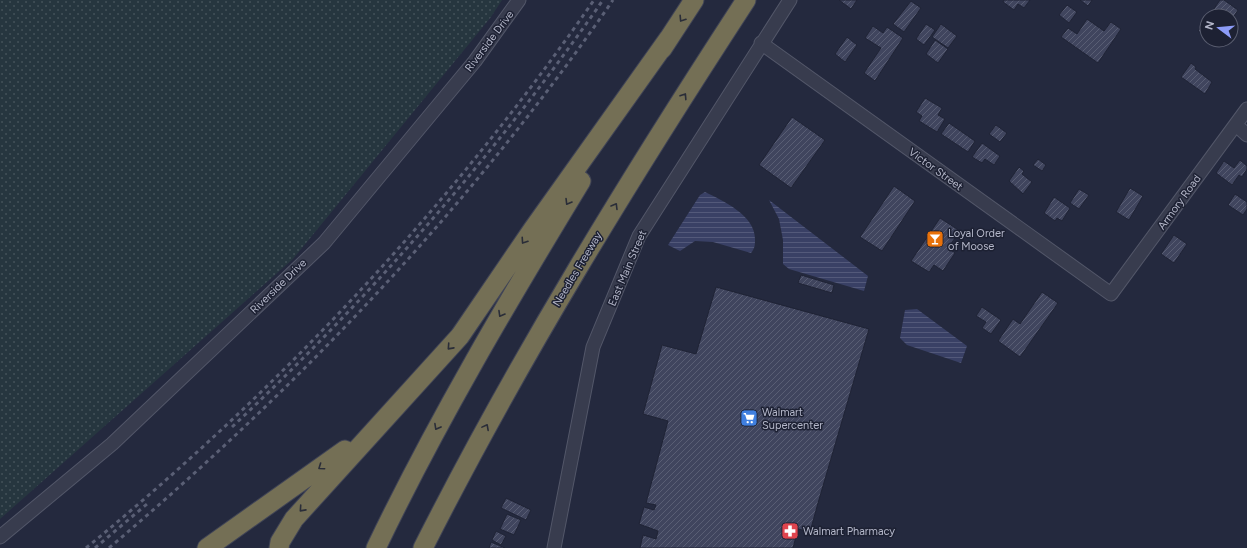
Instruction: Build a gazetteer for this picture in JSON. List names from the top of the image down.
{
  "streets": {
    "highway": ["Needles Freeway"],
    "street": [
      "Riverside Drive",
      "Victor Street",
      "Armory Road",
      "East Main Street"
    ]
  },
  "crossings": [
    ["Victor Street", "Armory Road"],
    ["Victor Street", "East Main Street"]
  ],
  "places": {
    "bar": ["Loyal Order of Moose"],
    "supermarket": ["Walmart Supercenter"],
    "pharmacy": ["Walmart Pharmacy"]
  },
  "north": "left"
}
